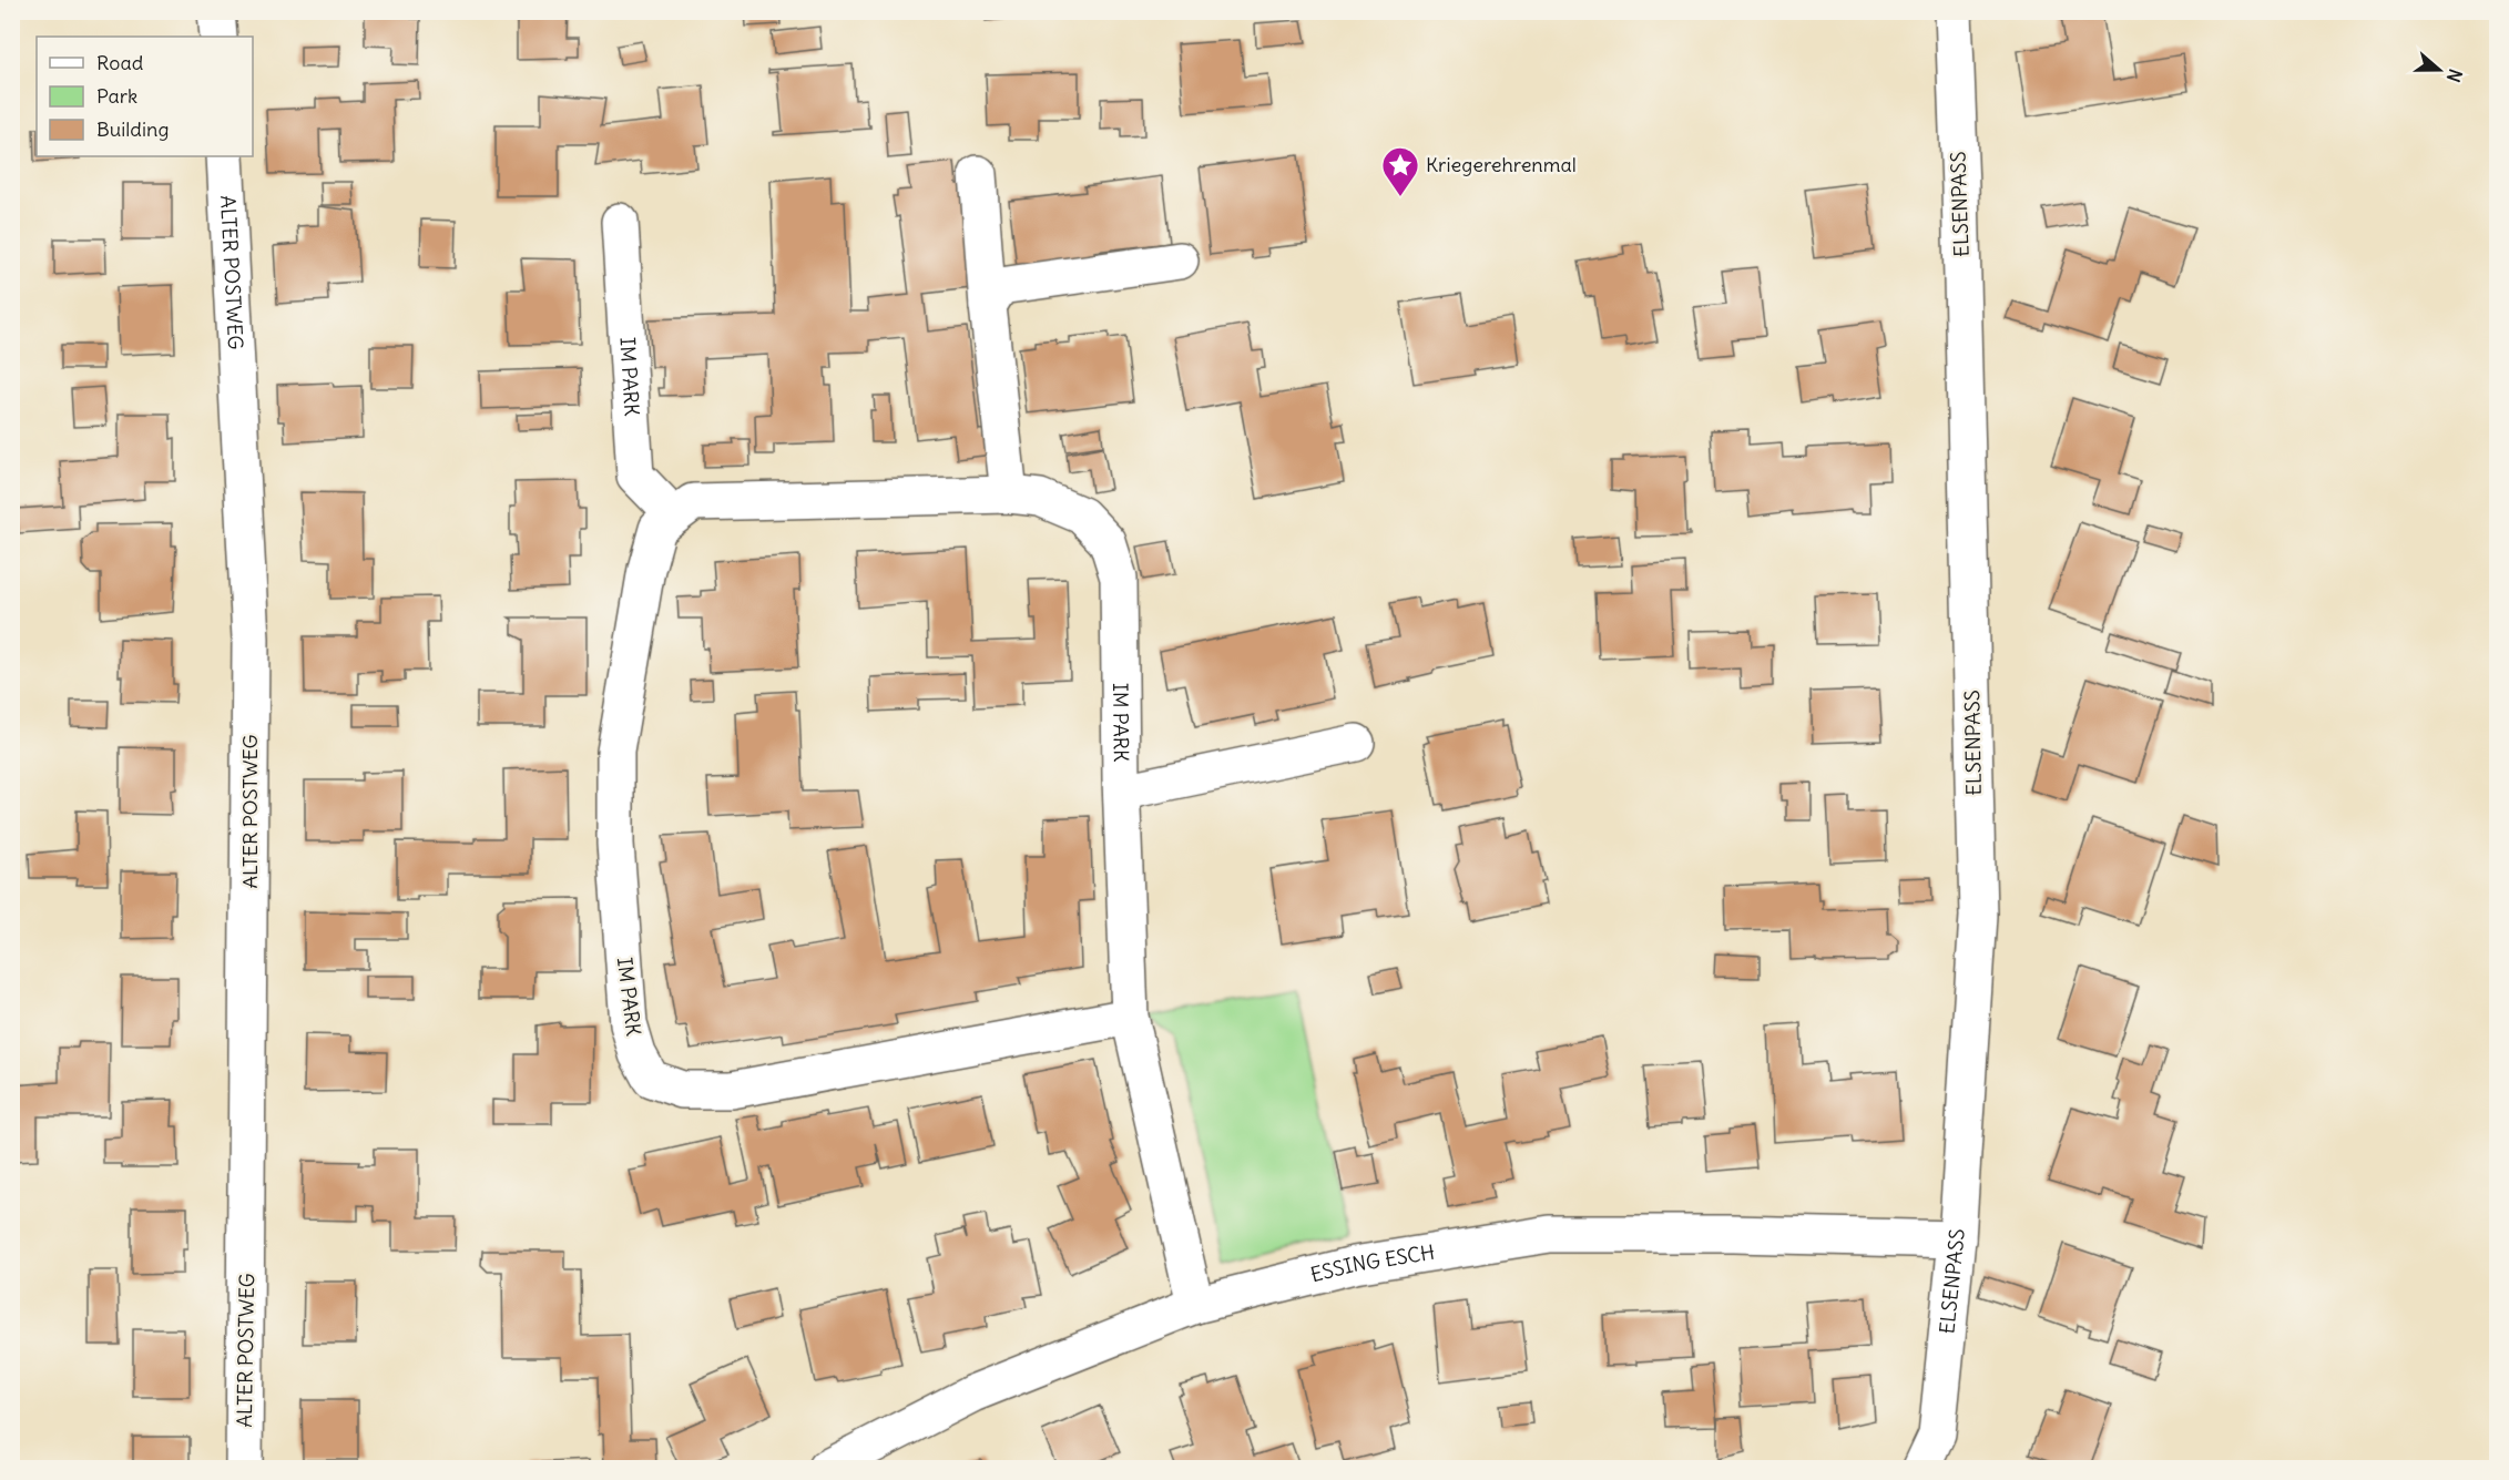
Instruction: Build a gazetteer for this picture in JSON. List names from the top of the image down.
{
  "streets": {
    "street": [
      "ELSENPASS",
      "ALTER POSTWEG",
      "IM PARK",
      "ESSING ESCH"
    ]
  },
  "crossings": [
    ["ELSENPASS", "ESSING ESCH"],
    ["IM PARK", "ESSING ESCH"]
  ],
  "places": {
    "place": ["Kriegerehrenmal"]
  },
  "legend": ["Road", "Park", "Building"],
  "north": "right"
}
